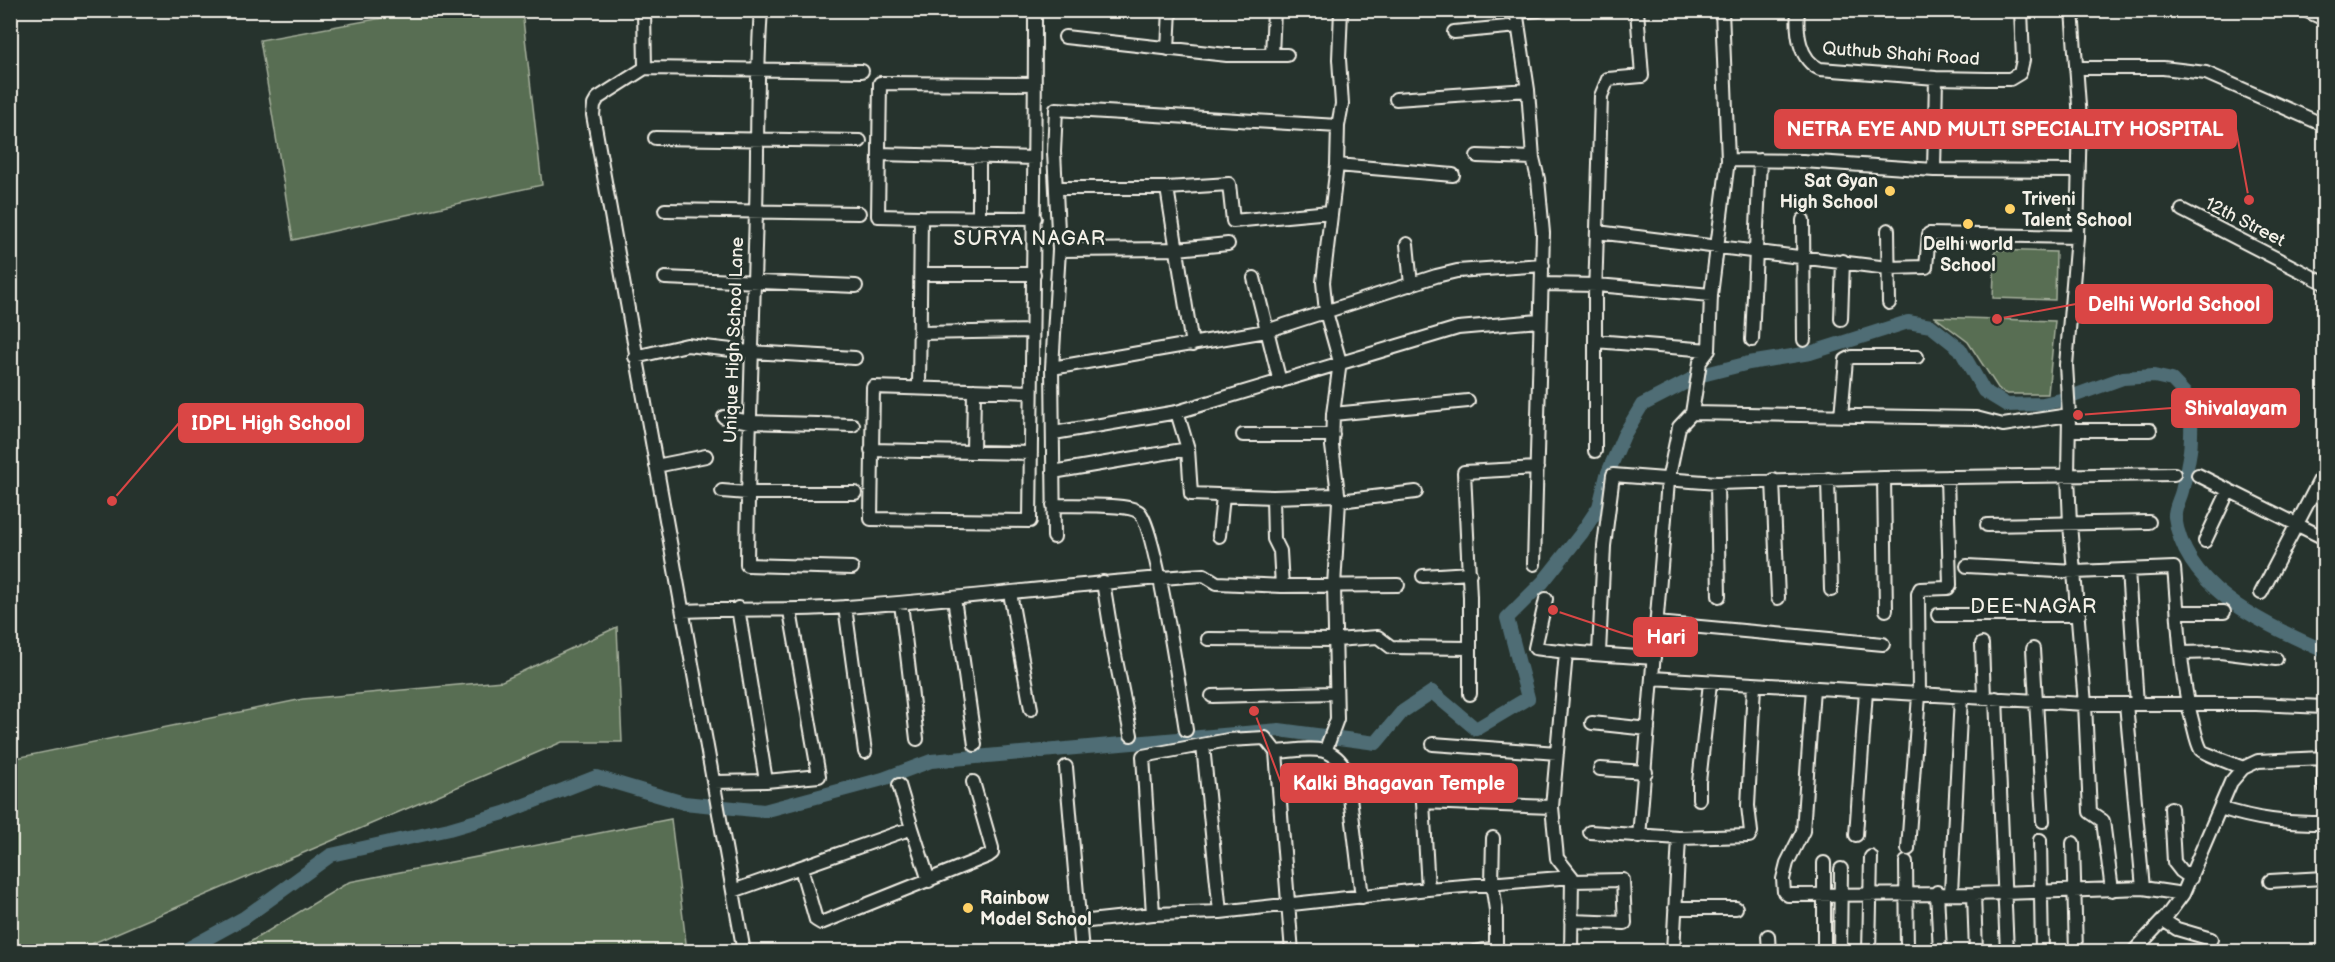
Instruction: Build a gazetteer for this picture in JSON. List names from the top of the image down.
{
  "streets": {
    "street": ["Quthub Shahi Road", "12th Street", "Unique High School Lane"]
  },
  "districts": ["SURYA NAGAR", "DEE NAGAR"],
  "places": [
    "Sat Gyan High School",
    "NETRA EYE AND MULTI SPECIALITY HOSPITAL",
    "Triveni Talent School",
    "Delhi world School",
    "Delhi World School",
    "Shivalayam",
    "IDPL High School",
    "Hari",
    "Kalki Bhagavan Temple",
    "Rainbow Model School"
  ]
}
